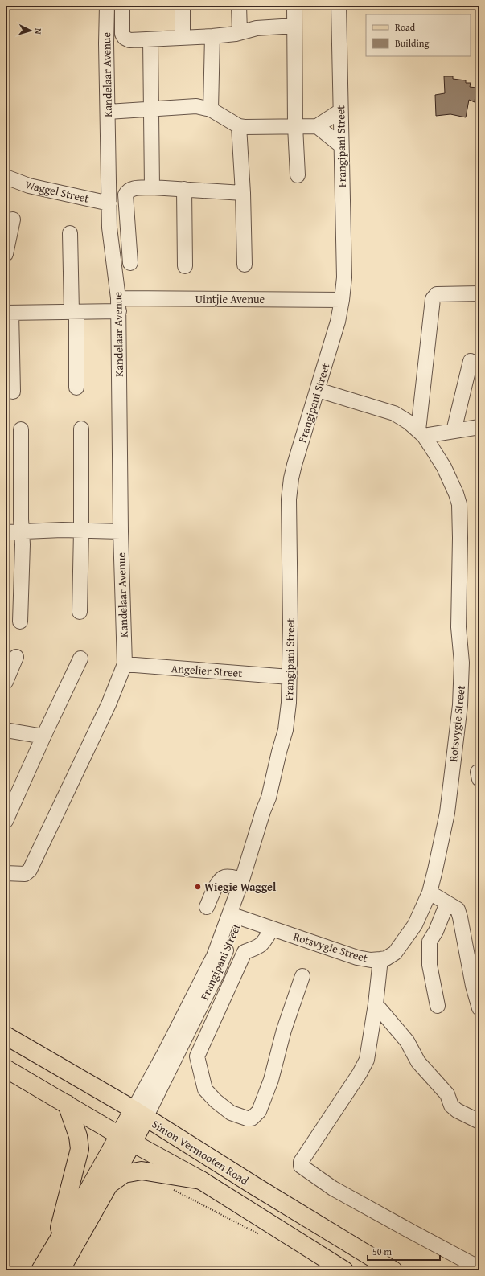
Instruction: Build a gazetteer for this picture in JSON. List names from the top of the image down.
{
  "streets": {
    "main road": ["Simon Vermooten Road"],
    "street": [
      "Kandelaar Avenue",
      "Frangipani Street",
      "Waggel Street",
      "Uintjie Avenue",
      "Angelier Street",
      "Rotsvygie Street"
    ]
  },
  "crossings": [
    ["Kandelaar Avenue", "Waggel Street"],
    ["Kandelaar Avenue", "Uintjie Avenue"],
    ["Kandelaar Avenue", "Angelier Street"],
    ["Frangipani Street", "Uintjie Avenue"],
    ["Frangipani Street", "Angelier Street"],
    ["Frangipani Street", "Rotsvygie Street"],
    ["Frangipani Street", "Simon Vermooten Road"]
  ],
  "places": ["Wiegie Waggel"],
  "legend": ["Road", "Building"],
  "scale_bar": "50 m",
  "north": "right"
}
